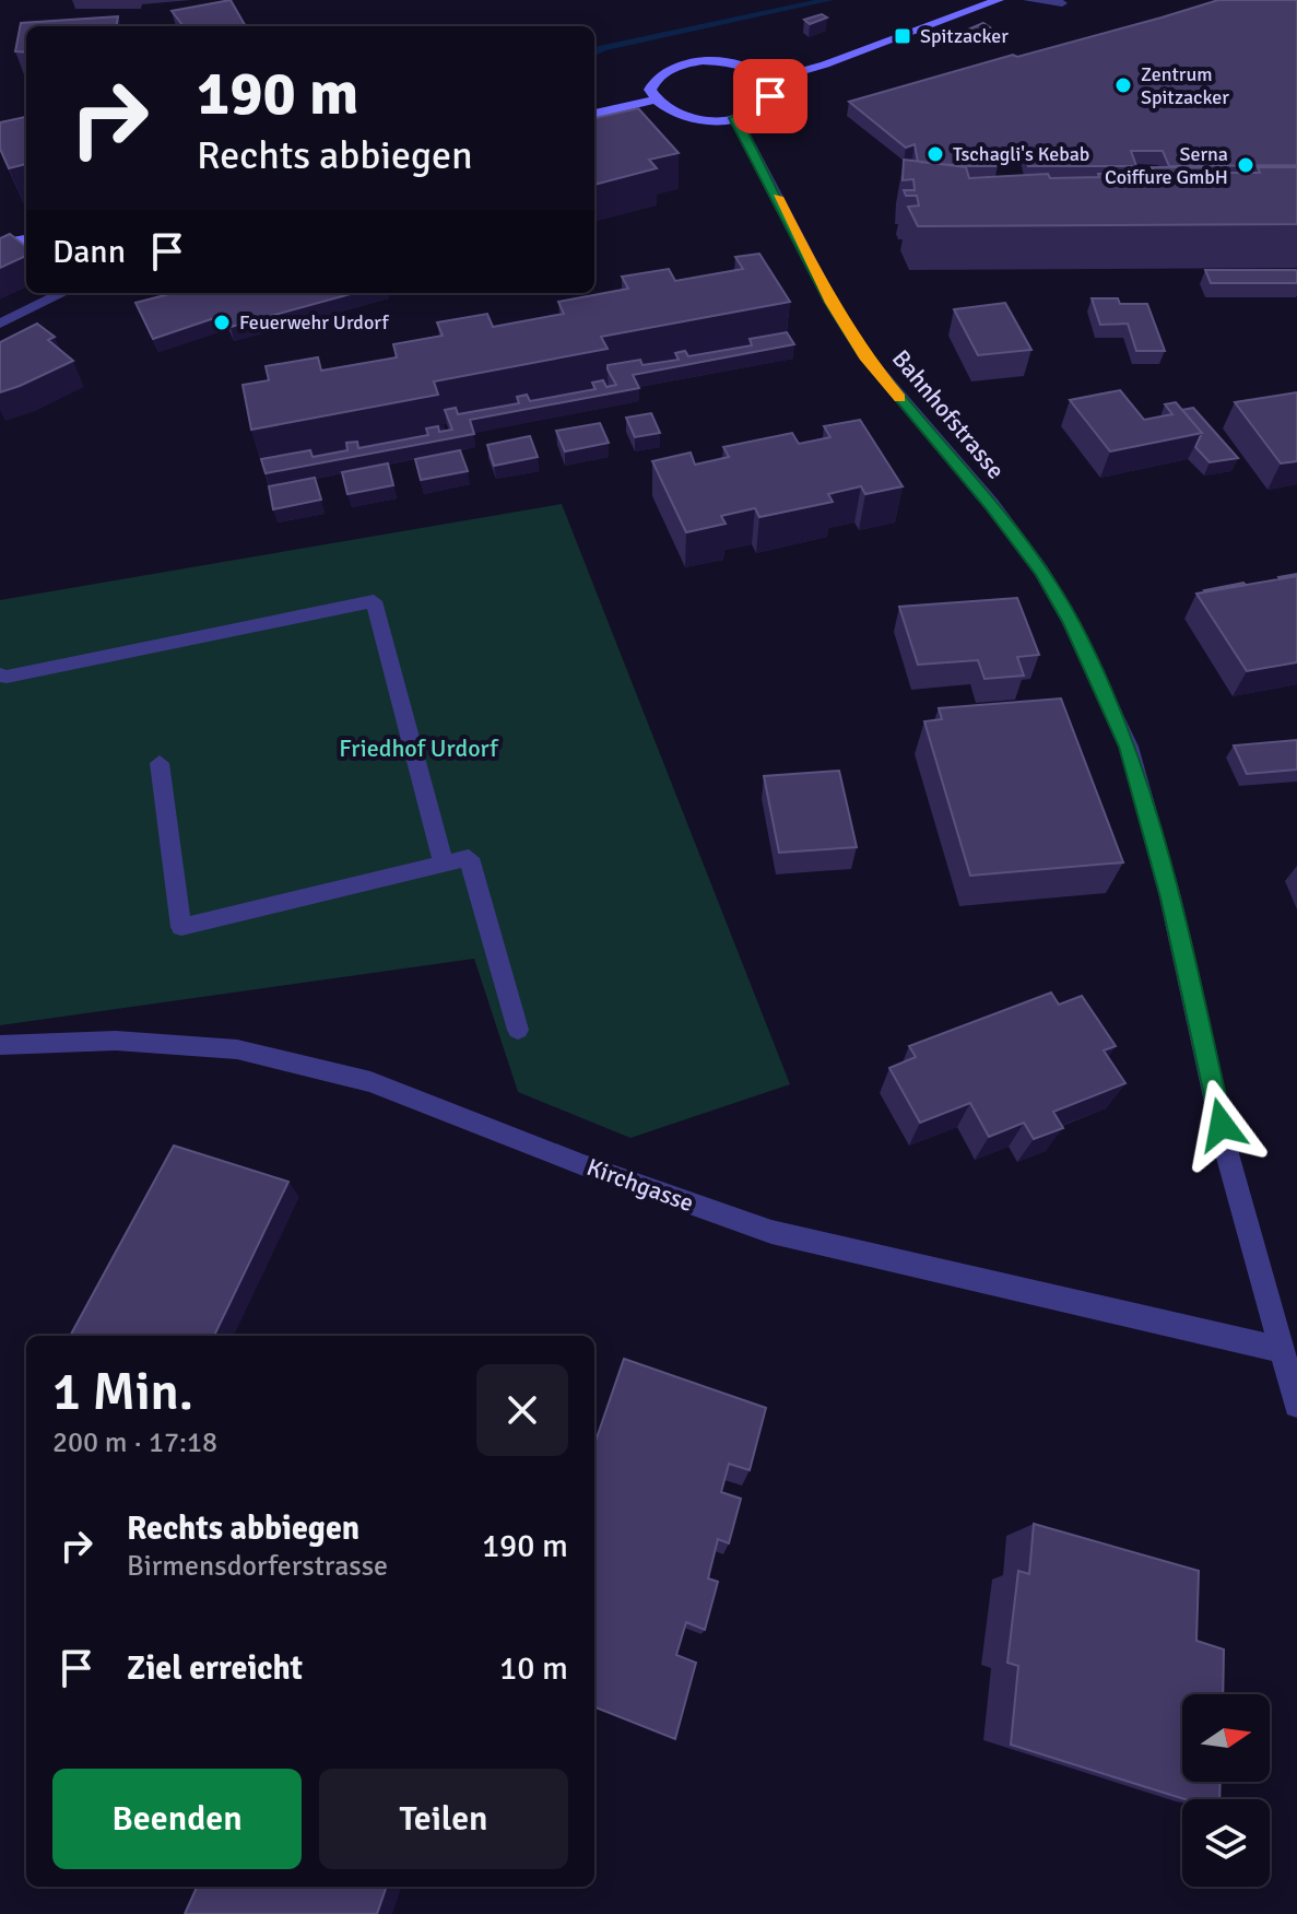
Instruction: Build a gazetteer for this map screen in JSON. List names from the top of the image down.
{
  "streets": {
    "street": ["Bahnhofstrasse", "Kirchgasse"]
  },
  "crossings": [
    ["Bahnhofstrasse", "Kirchgasse"]
  ],
  "parks": ["Friedhof Urdorf"],
  "places": {
    "transit": ["Spitzacker"],
    "other": [
      "Zentrum Spitzacker",
      "Tschagli's Kebab",
      "Serna Coiffure GmbH",
      "Feuerwehr Urdorf"
    ]
  },
  "north": "right",
  "page": {
    "turn": ["190 m", "Rechts abbiegen"],
    "then": "Dann",
    "heading": ["1 Min.", "200 m · 17:18"],
    "list": [
      {
        "name": "Rechts abbiegen",
        "note": "Birmensdorferstrasse",
        "value": "190 m"
      },
      {
        "name": "Ziel erreicht",
        "value": "10 m"
      }
    ],
    "buttons": ["Beenden", "Teilen"]
  }
}
